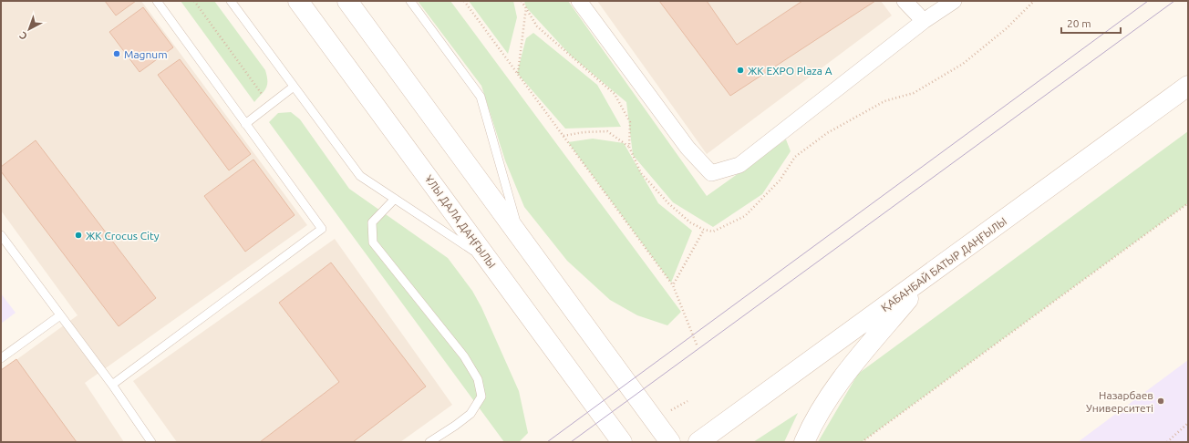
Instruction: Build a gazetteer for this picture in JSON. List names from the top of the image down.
{
  "streets": {
    "main road": ["ҰЛЫ ДАЛА ДАҢҒЫЛЫ", "ҚАБАНБАЙ БАТЫР ДАҢҒЫЛЫ"]
  },
  "places": [
    "Magnum",
    "ЖК EXPO Plaza A",
    "ЖК Crocus City",
    "Назарбаев Университеті"
  ],
  "scale_bar": "20 m",
  "north": "bottom left"
}
